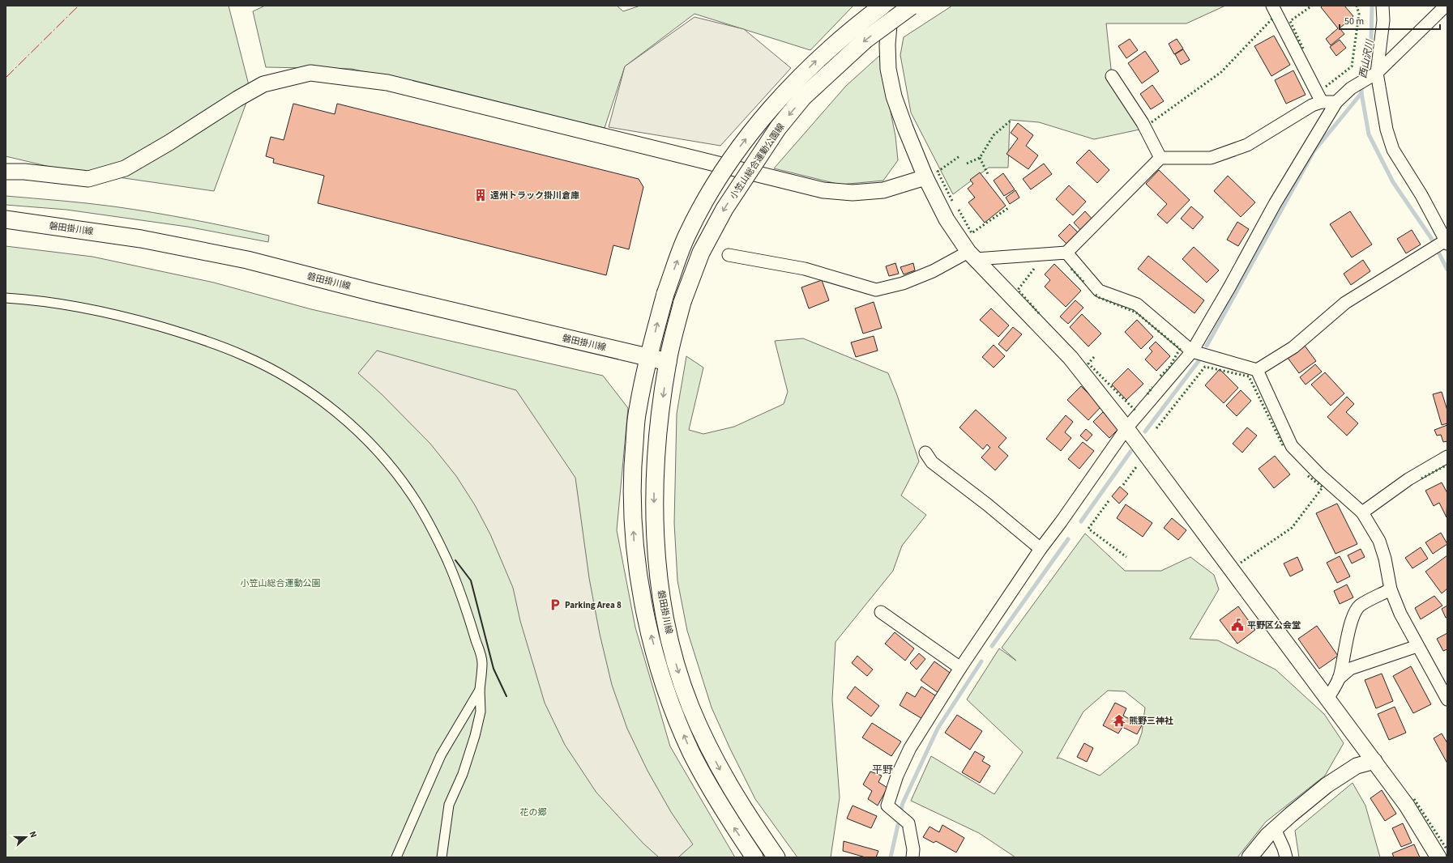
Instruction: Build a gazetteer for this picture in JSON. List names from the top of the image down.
{
  "streets": {
    "main road": ["小笠山総合運動公園線", "磐田掛川線"]
  },
  "crossings": [
    ["小笠山総合運動公園線", "磐田掛川線"]
  ],
  "districts": ["平野"],
  "water": ["西山沢川"],
  "parks": ["小笠山総合運動公園", "花の郷"],
  "places": {
    "building": ["遠州トラック掛川倉庫"],
    "parking": ["Parking Area 8"],
    "public building": ["平野区公会堂"],
    "temple": ["熊野三神社"]
  },
  "scale_bar": "50 m",
  "north": "right"
}
